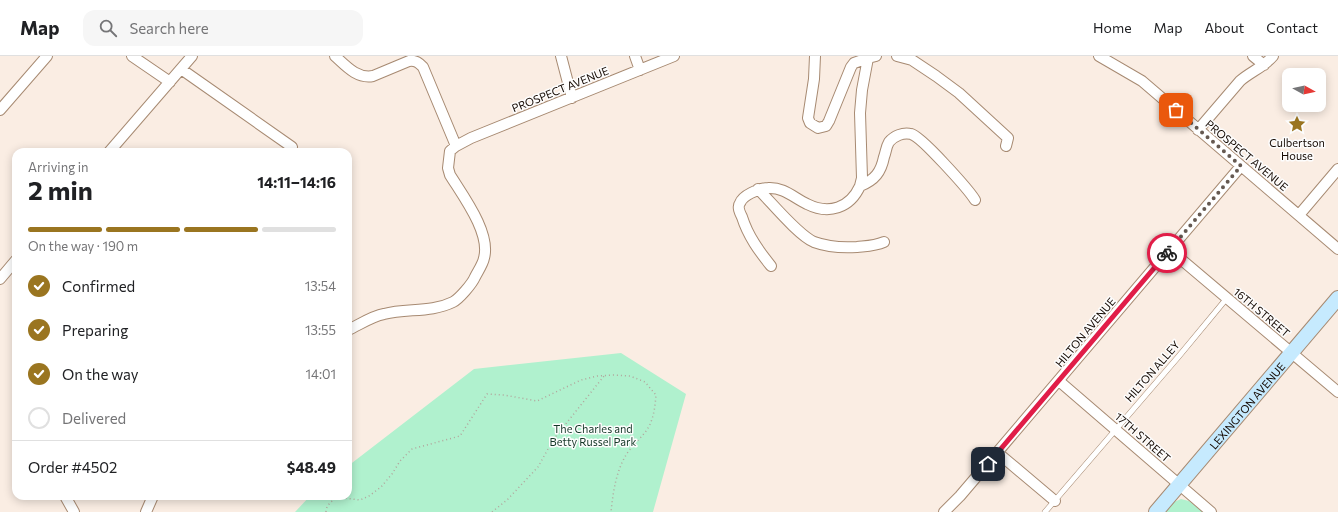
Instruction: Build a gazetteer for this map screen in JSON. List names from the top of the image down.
{
  "streets": {
    "street": [
      "PROSPECT AVENUE",
      "16TH STREET",
      "HILTON AVENUE",
      "LEXINGTON AVENUE",
      "17TH STREET"
    ],
    "lane": ["HILTON ALLEY"]
  },
  "crossings": [
    ["PROSPECT AVENUE", "HILTON AVENUE"],
    ["16TH STREET", "HILTON AVENUE"],
    ["16TH STREET", "HILTON ALLEY"],
    ["16TH STREET", "LEXINGTON AVENUE"],
    ["HILTON AVENUE", "17TH STREET"],
    ["HILTON ALLEY", "17TH STREET"],
    ["LEXINGTON AVENUE", "17TH STREET"]
  ],
  "parks": ["The Charles and Betty Russel Park"],
  "places": {
    "place": ["Culbertson House"]
  },
  "north": "right",
  "page": {
    "header": "Map",
    "search": "Search here",
    "nav": [
      "Home",
      "Map",
      "About",
      "Contact"
    ],
    "heading": ["2 min", "Arriving in", "14:11–14:16"],
    "panel": ["Order #4502", "$48.49"],
    "bar": "On the way · 190 m",
    "list": [
      ["Confirmed", "13:54"],
      ["Preparing", "13:55"],
      ["On the way", "14:01"],
      "Delivered"
    ]
  }
}
